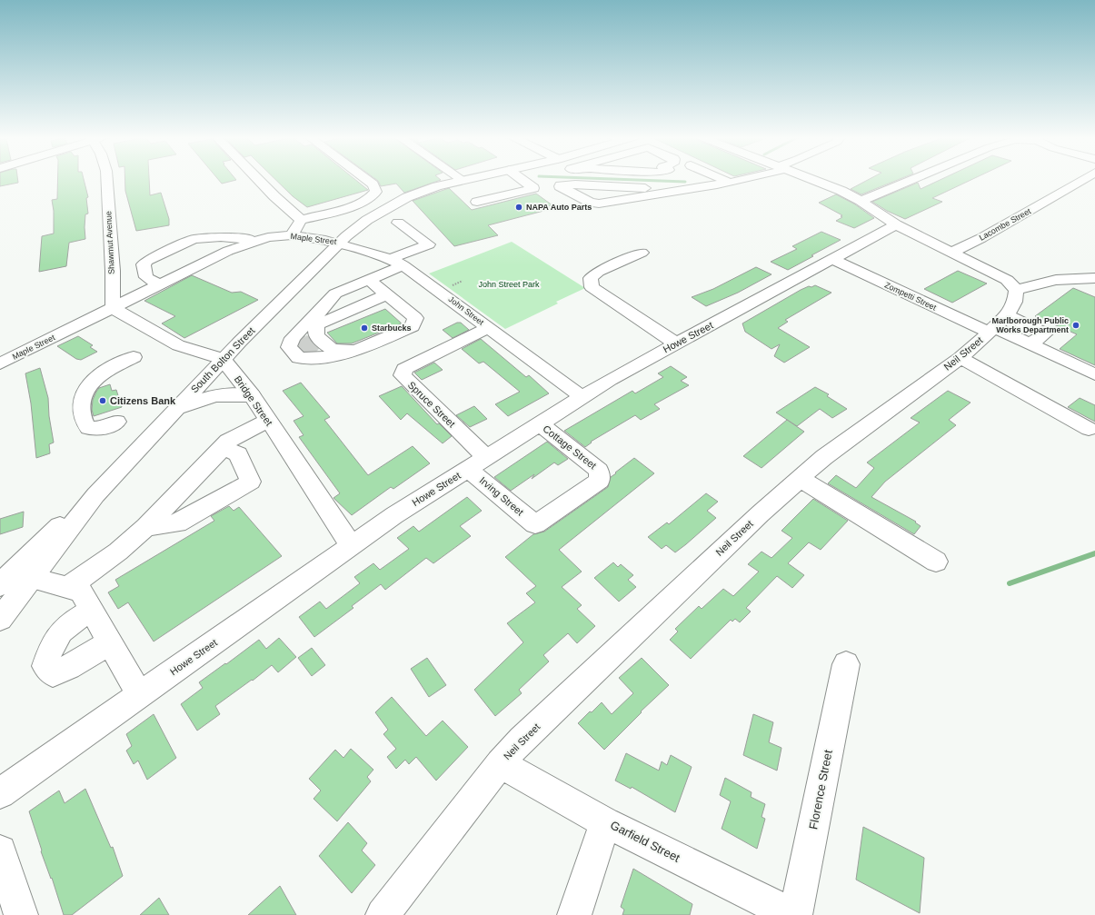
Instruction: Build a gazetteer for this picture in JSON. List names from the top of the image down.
{
  "streets": {
    "street": [
      "Lacombe Street",
      "Maple Street",
      "Shawmut Avenue",
      "Zompetti Street",
      "John Street",
      "Howe Street",
      "Neil Street",
      "South Bolton Street",
      "Bridge Street",
      "Spruce Street",
      "Cottage Street",
      "Irving Street",
      "Florence Street",
      "Garfield Street"
    ]
  },
  "crossings": [
    ["Maple Street", "Shawmut Avenue"],
    ["Maple Street", "John Street"],
    ["Maple Street", "South Bolton Street"],
    ["Zompetti Street", "Howe Street"],
    ["Zompetti Street", "Neil Street"],
    ["John Street", "Howe Street"],
    ["John Street", "South Bolton Street"],
    ["John Street", "Spruce Street"],
    ["Howe Street", "Bridge Street"],
    ["Howe Street", "Spruce Street"],
    ["Howe Street", "Cottage Street"],
    ["Howe Street", "Irving Street"],
    ["Neil Street", "Garfield Street"],
    ["South Bolton Street", "Bridge Street"],
    ["Cottage Street", "Irving Street"]
  ],
  "parks": ["John Street Park"],
  "places": [
    "NAPA Auto Parts",
    "Marlborough Public Works Department",
    "Starbucks",
    "Citizens Bank"
  ]
}
